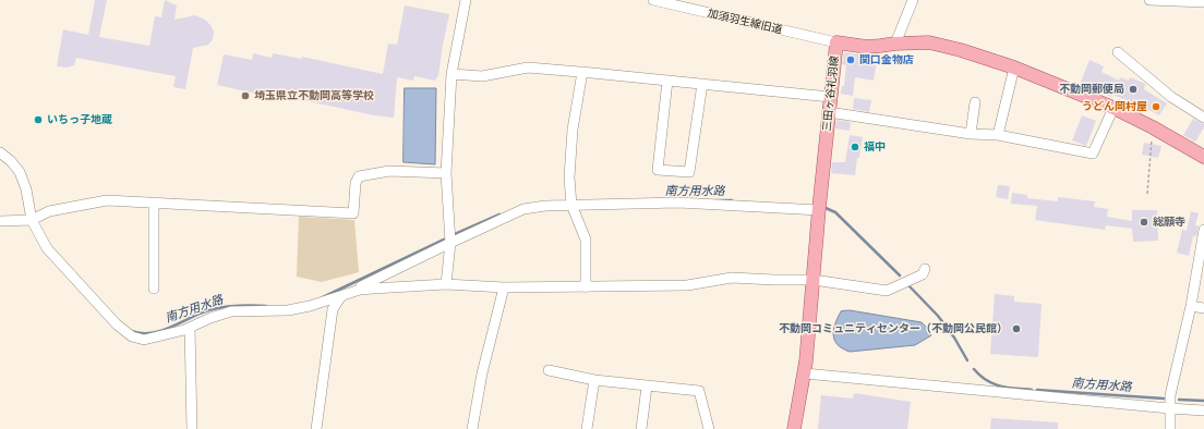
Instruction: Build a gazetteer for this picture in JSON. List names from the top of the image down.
{
  "streets": {
    "main road": ["三田ヶ谷礼羽線"],
    "street": ["加須羽生線旧道"]
  },
  "crossings": [
    ["加須羽生線旧道", "三田ヶ谷礼羽線"]
  ],
  "water": ["南方用水路"],
  "places": [
    "関口金物店",
    "不動岡郵便局",
    "埼玉県立不動岡高等学校",
    "うどん岡村屋",
    "いちっ子地蔵",
    "福中",
    "総願寺",
    "不動岡コミュニティセンター（不動岡公民館）"
  ]
}
